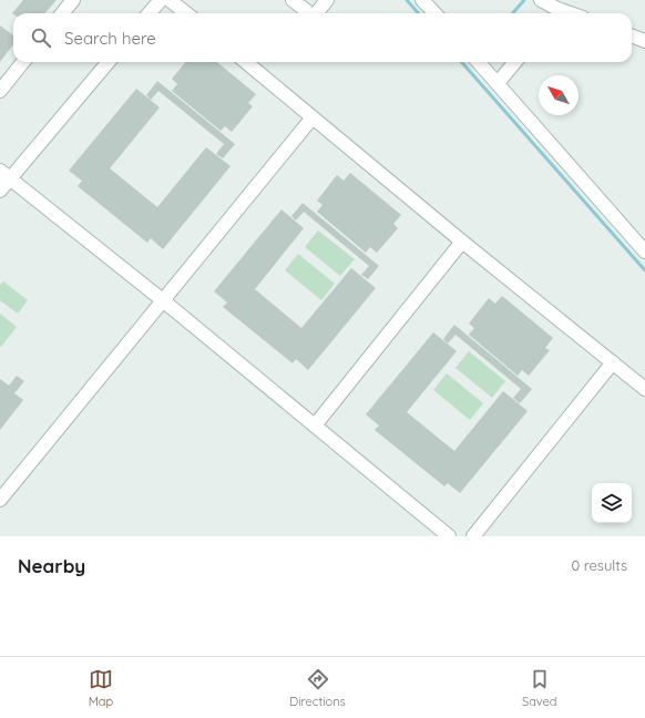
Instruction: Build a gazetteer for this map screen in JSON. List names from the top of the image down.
{
  "north": "top left",
  "page": {
    "search": "Search here",
    "heading": ["Nearby", "0 results"],
    "nav": ["Map", "Directions", "Saved"]
  }
}
